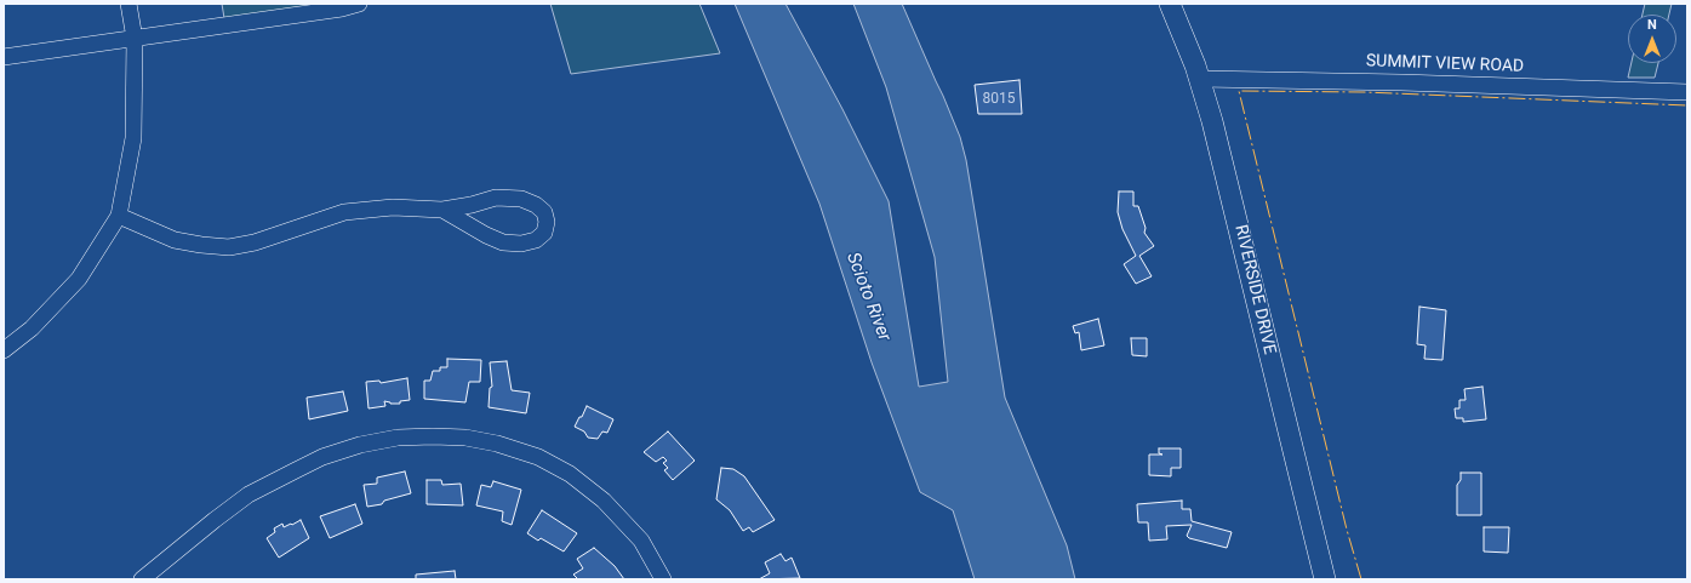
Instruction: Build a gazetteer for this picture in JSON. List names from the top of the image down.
{
  "streets": {
    "main road": ["RIVERSIDE DRIVE"],
    "street": ["SUMMIT VIEW ROAD"]
  },
  "crossings": [
    ["SUMMIT VIEW ROAD", "RIVERSIDE DRIVE"]
  ],
  "water": ["Scioto River"],
  "house_numbers": ["8015"],
  "north": "top"
}
